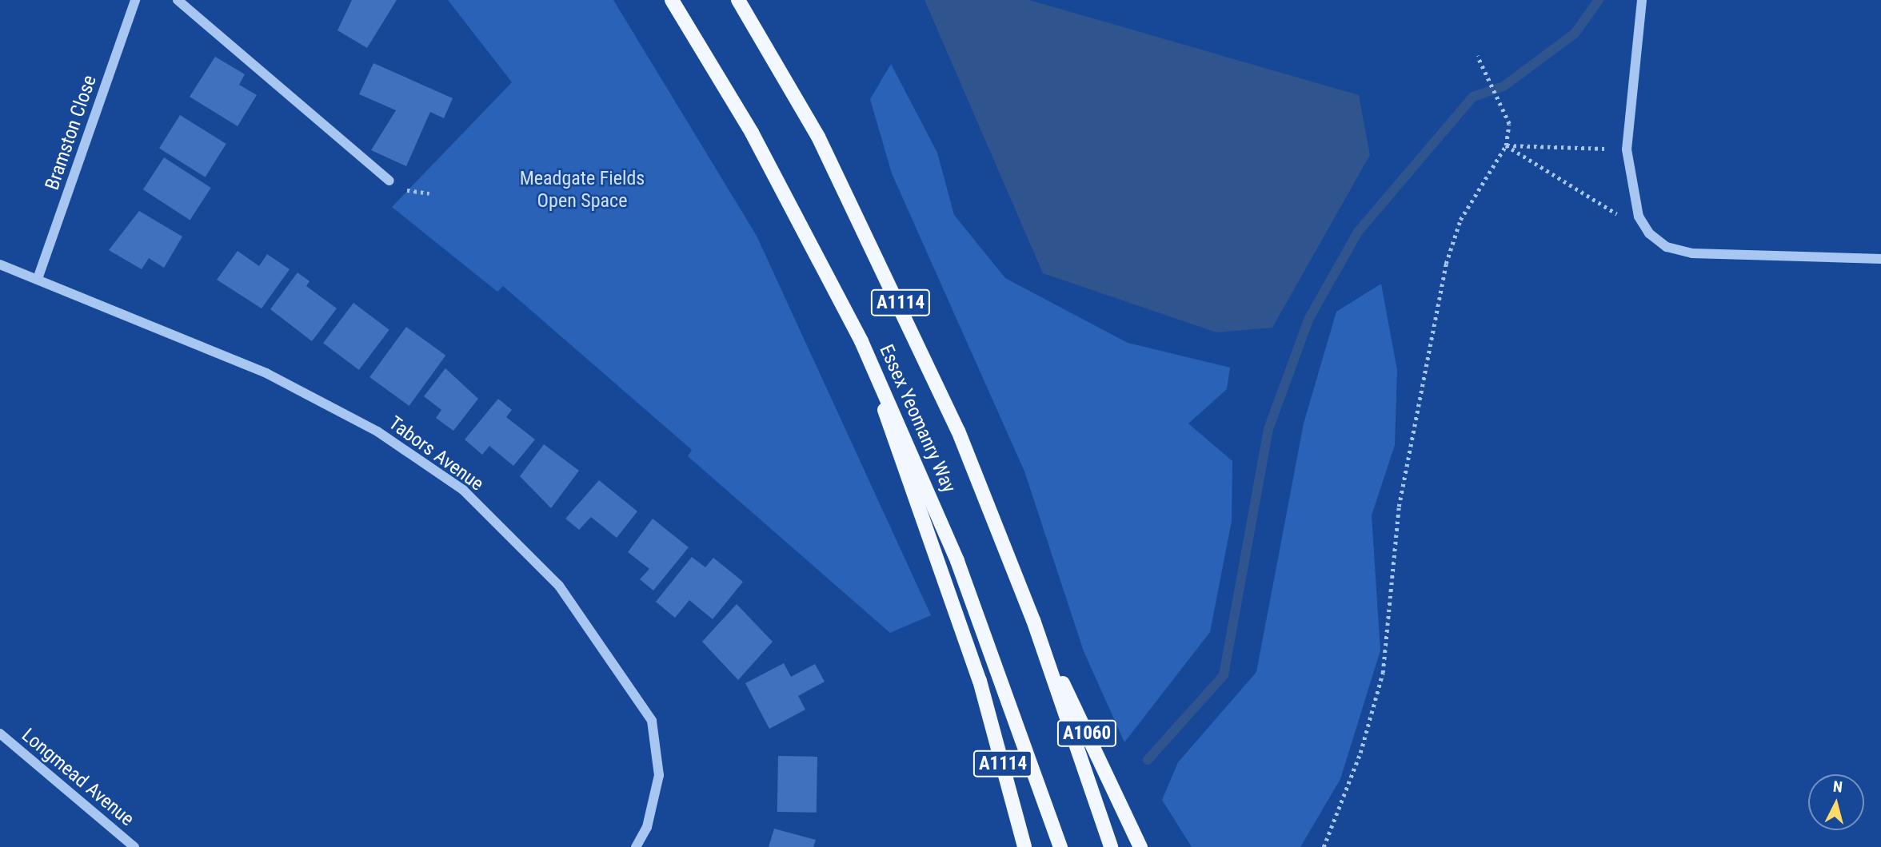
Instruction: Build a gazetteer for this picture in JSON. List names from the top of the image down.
{
  "streets": {
    "main road": ["A1114", "Essex Yeomanry Way", "A1060"],
    "street": ["Bramston Close", "Tabors Avenue", "Longmead Avenue"]
  },
  "crossings": [
    ["Bramston Close", "Tabors Avenue"],
    ["A1114", "Essex Yeomanry Way"],
    ["Essex Yeomanry Way", "A1060"]
  ],
  "parks": ["Meadgate Fields Open Space"],
  "north": "top"
}
